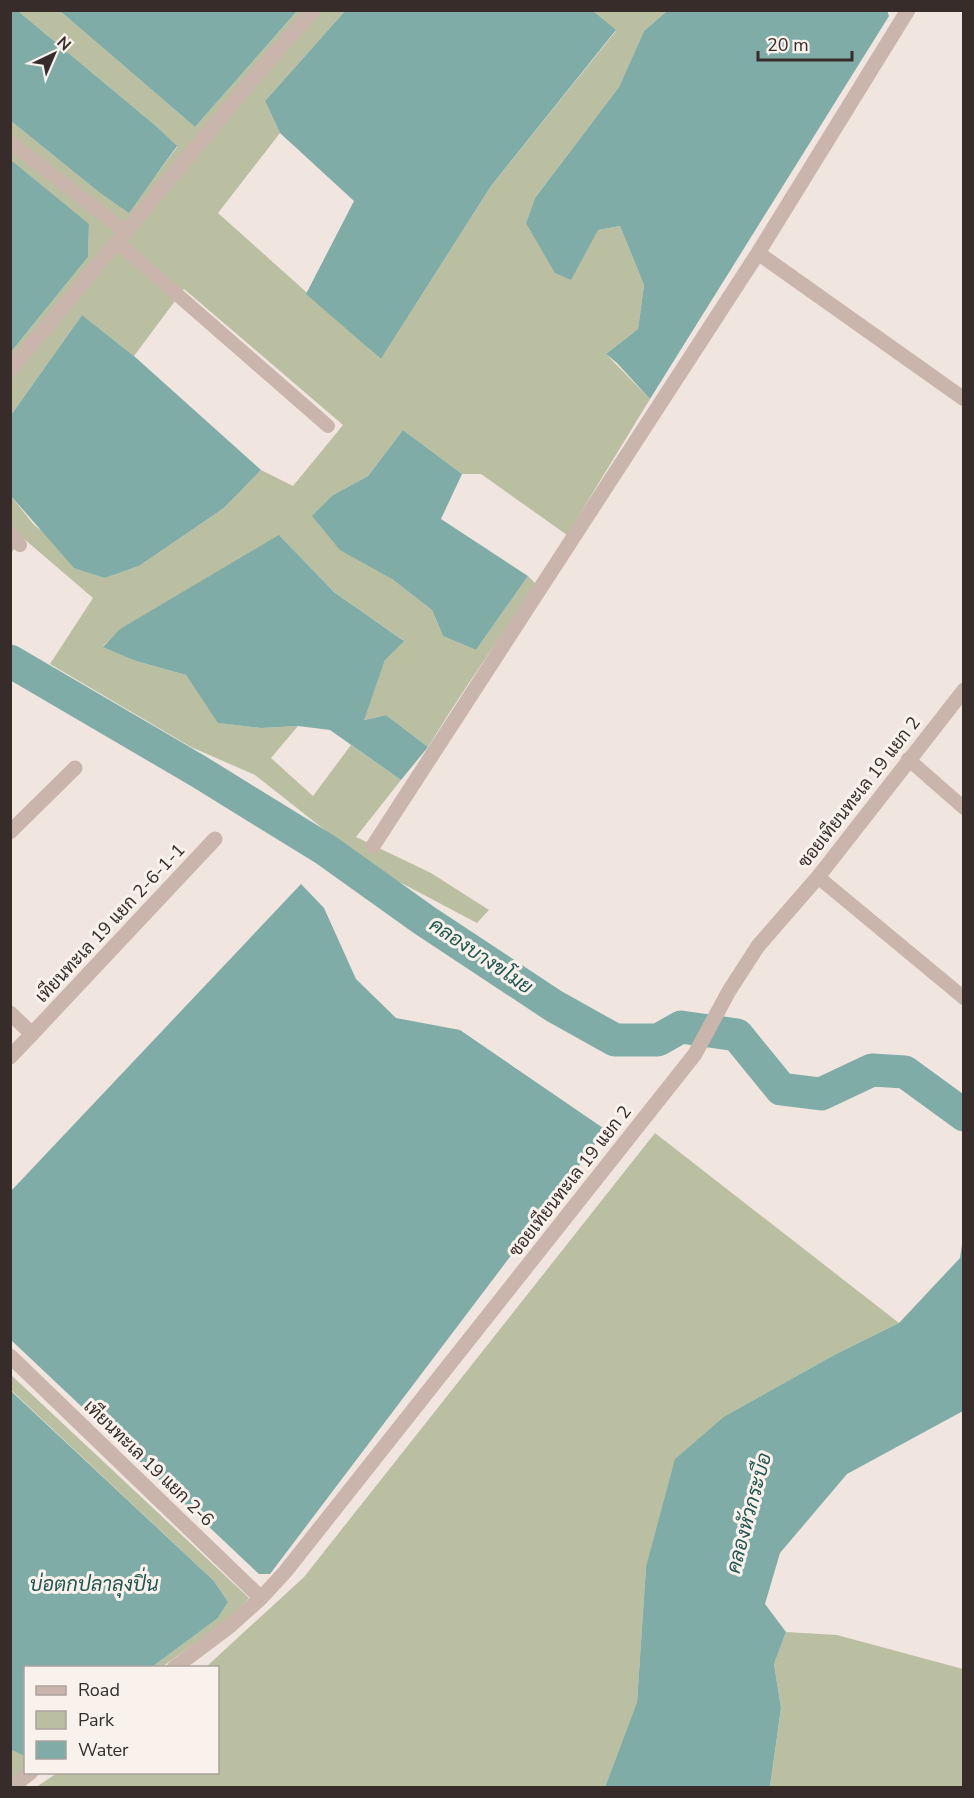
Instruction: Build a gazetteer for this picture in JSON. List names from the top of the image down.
{
  "streets": {
    "street": ["ซอยเทียนทะเล 19 แยก 2", "เทียนทะเล 19 แยก 2-6-1-1", "เทียนทะเล 19 แยก 2-6"]
  },
  "crossings": [
    ["ซอยเทียนทะเล 19 แยก 2", "เทียนทะเล 19 แยก 2-6"]
  ],
  "water": ["คลองบางขโมย", "คลองหัวกระบือ", "บ่อตกปลาลุงปิ่น"],
  "legend": ["Road", "Park", "Water"],
  "scale_bar": "20 m",
  "north": "top right"
}
